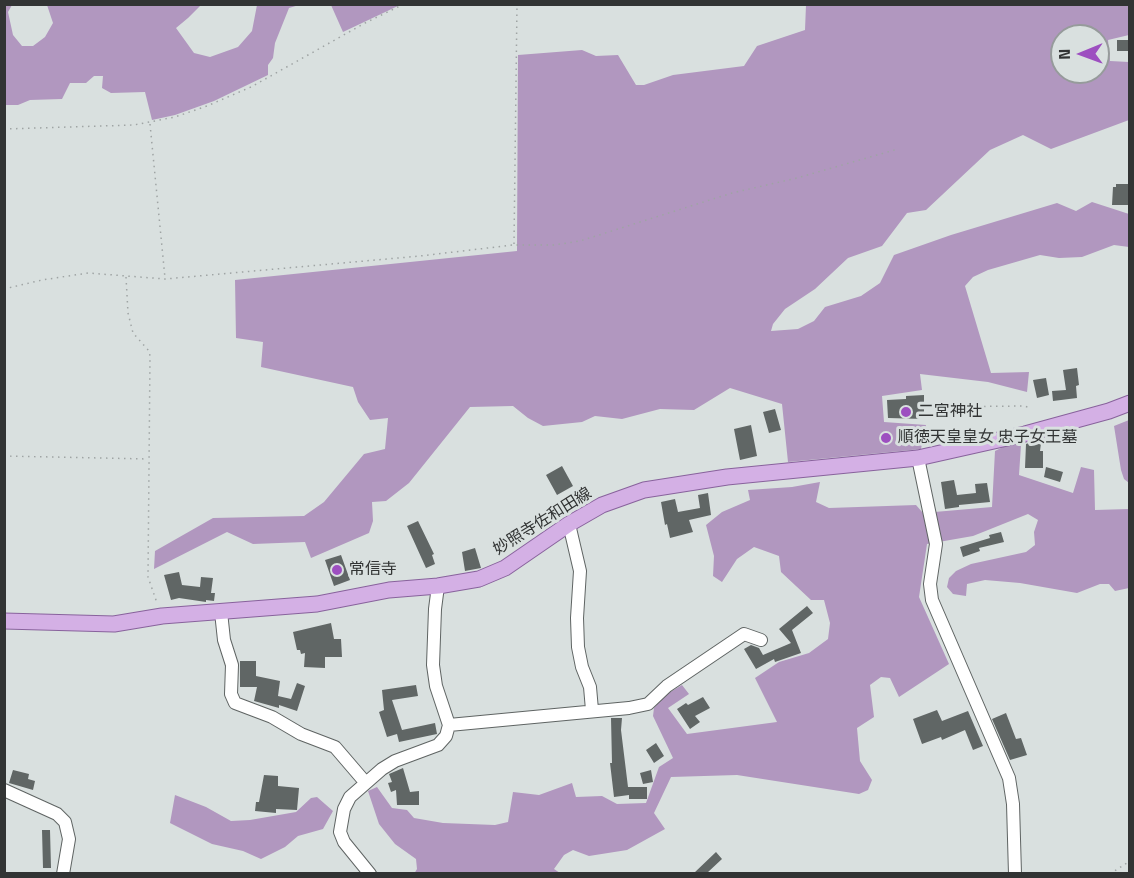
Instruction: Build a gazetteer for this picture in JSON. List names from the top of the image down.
{
  "streets": {
    "main road": ["妙照寺佐和田線"]
  },
  "places": ["二宮神社", "順徳天皇皇女 忠子女王墓", "常信寺"],
  "north": "left"
}
